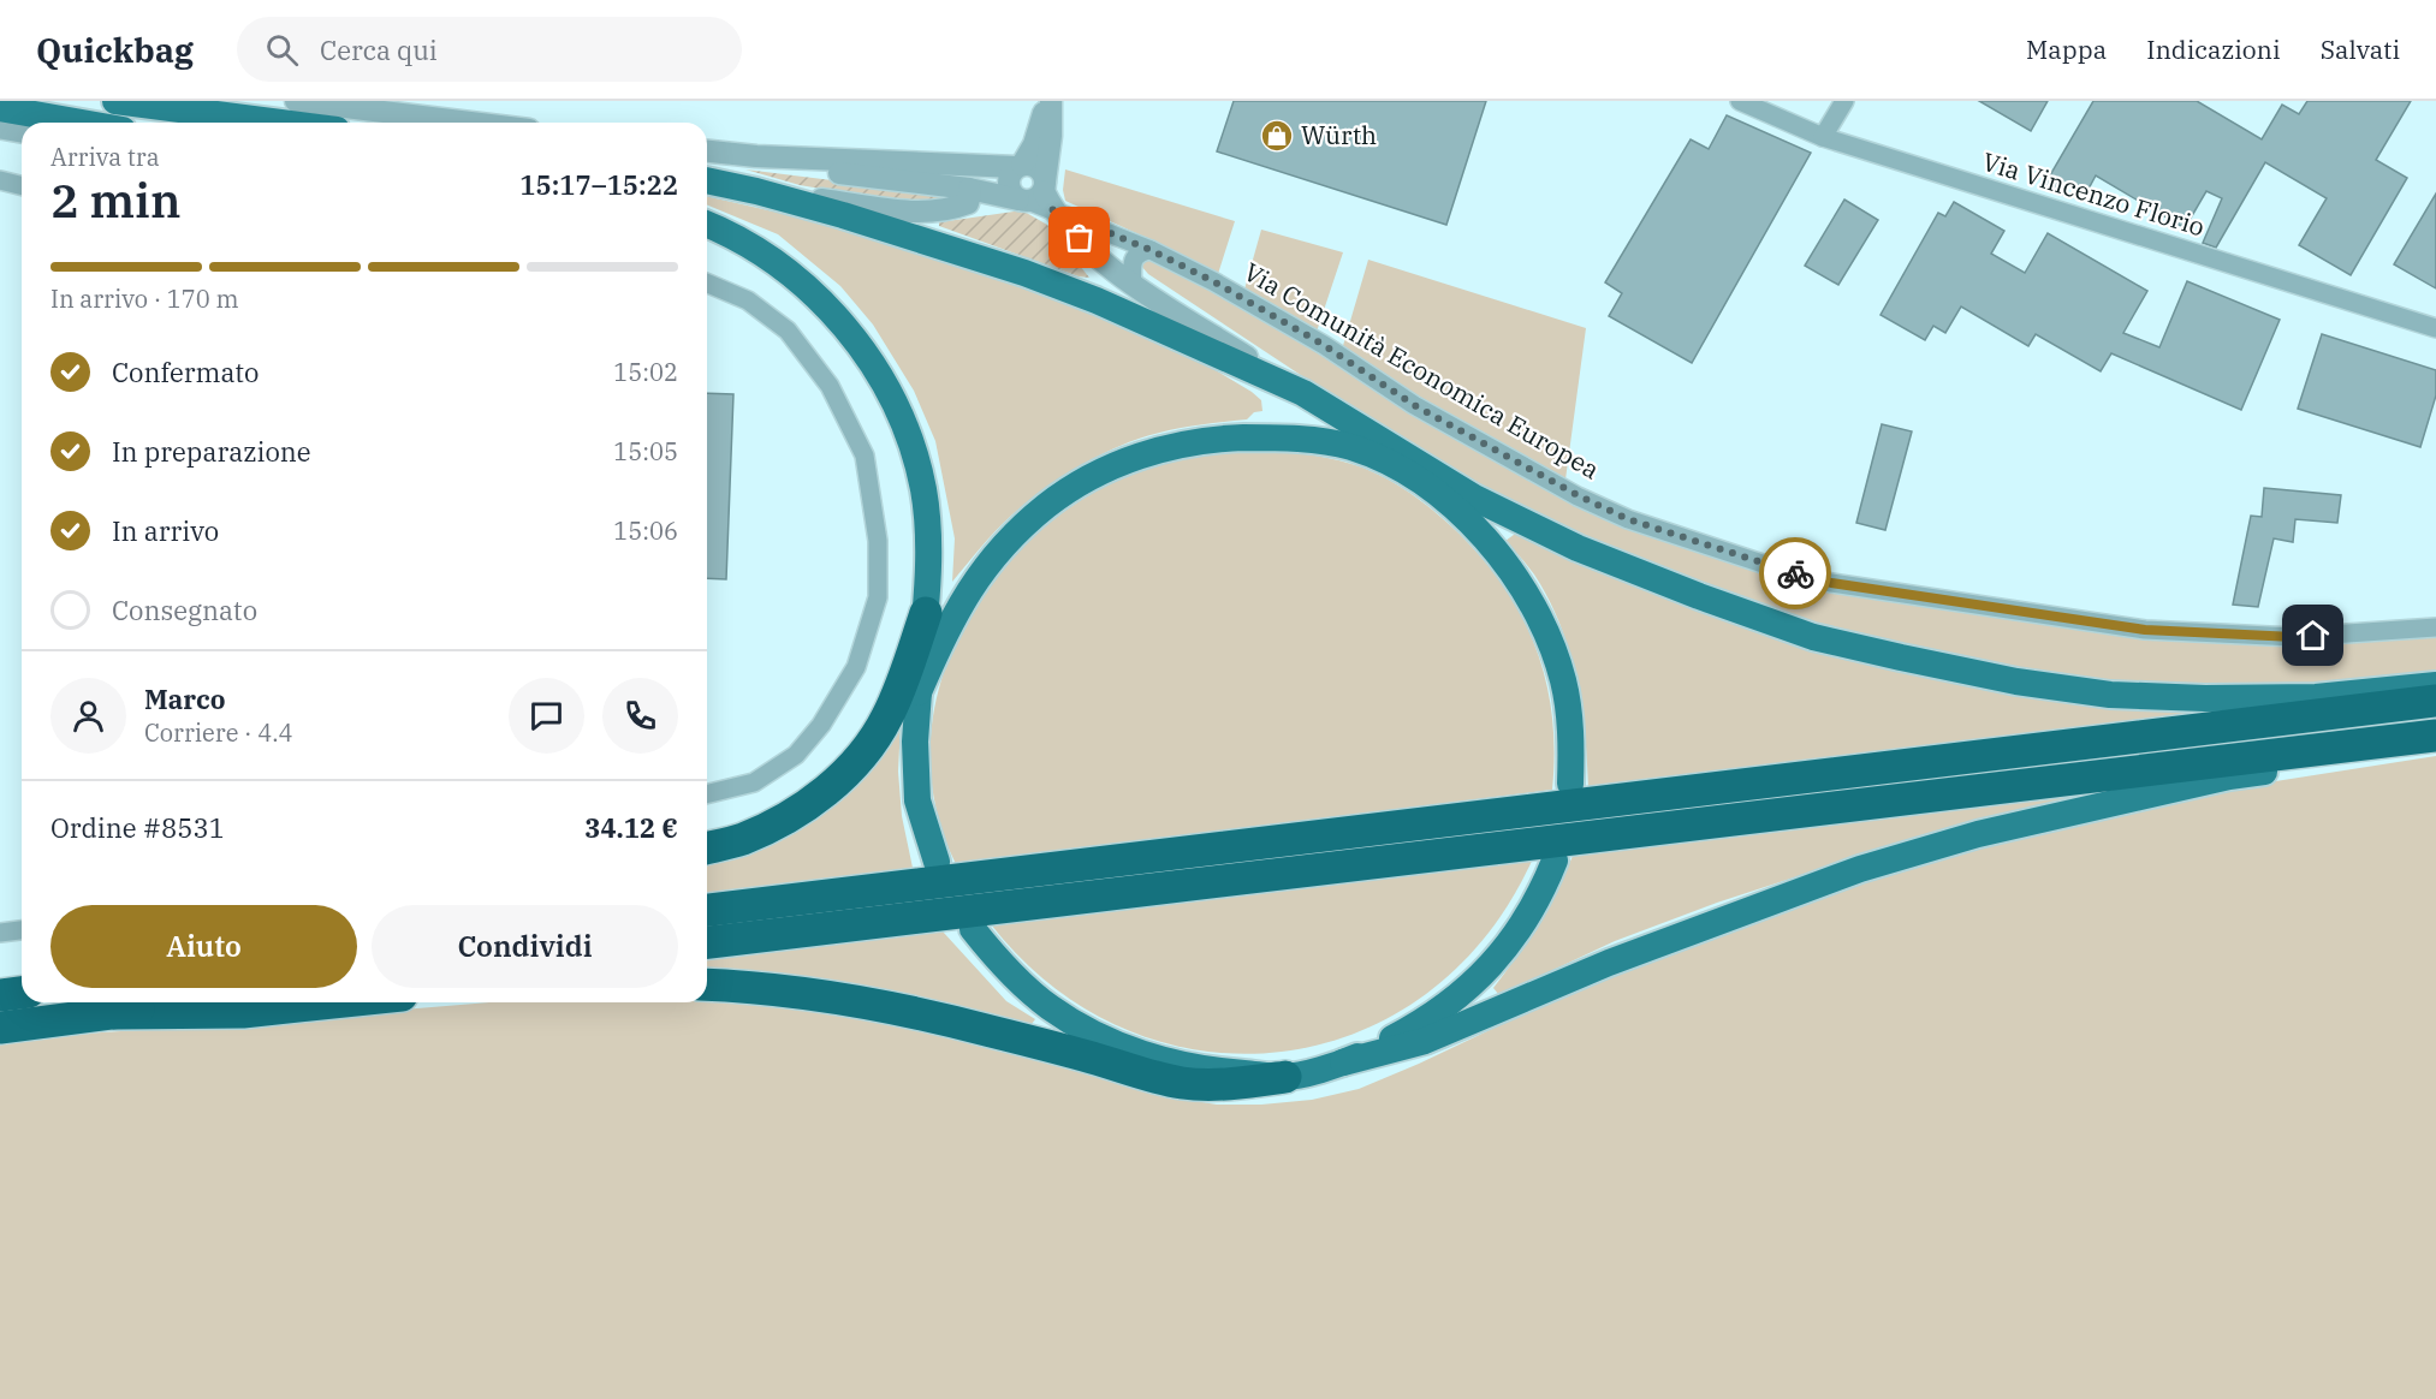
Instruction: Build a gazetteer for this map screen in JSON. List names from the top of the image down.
{
  "streets": {
    "street": ["Via Vincenzo Florio", "Via Comunità Economica Europea"]
  },
  "places": {
    "shop": ["Würth"]
  },
  "page": {
    "header": "Quickbag",
    "search": "Cerca qui",
    "nav": ["Mappa", "Indicazioni", "Salvati"],
    "heading": ["2 min", "Arriva tra", "15:17–15:22"],
    "panel": [
      "Marco",
      "Corriere · 4.4",
      "Ordine #8531",
      "34.12 €"
    ],
    "bar": "In arrivo · 170 m",
    "list": [
      ["Confermato", "15:02"],
      ["In preparazione", "15:05"],
      ["In arrivo", "15:06"],
      "Consegnato"
    ],
    "buttons": ["Aiuto", "Condividi"]
  }
}
